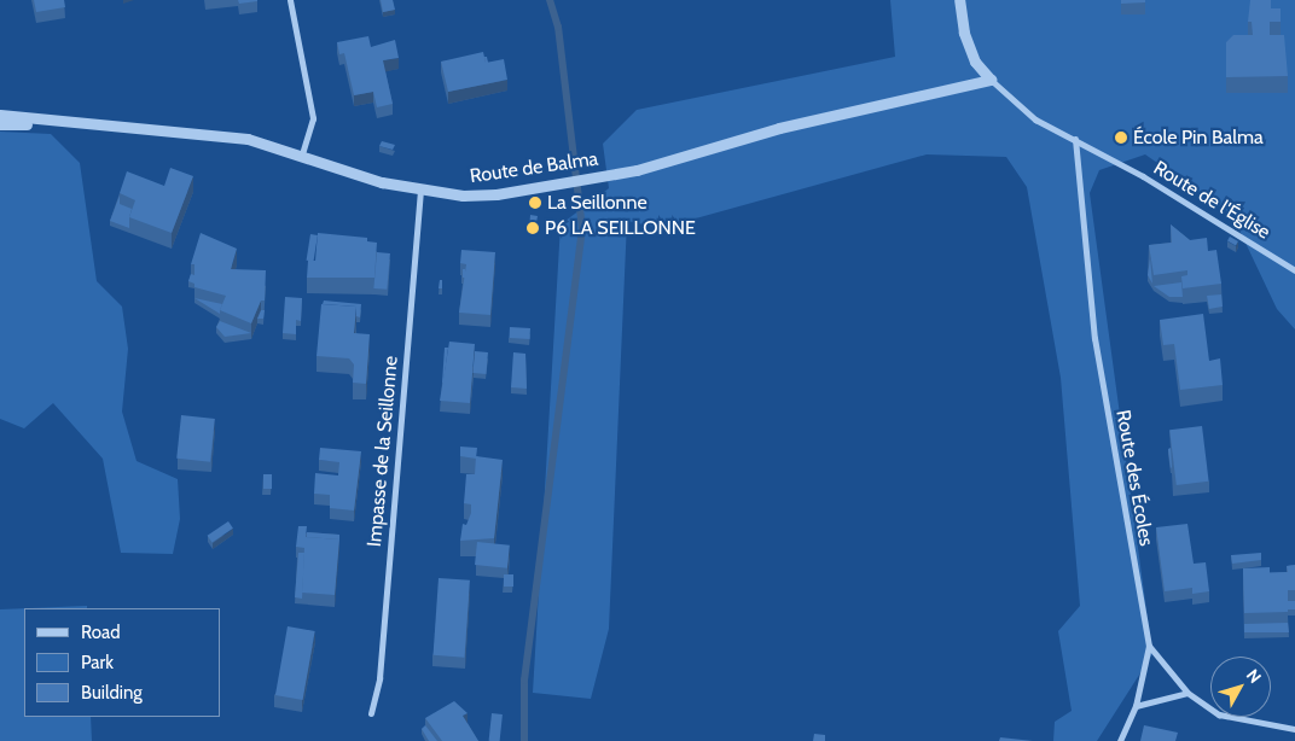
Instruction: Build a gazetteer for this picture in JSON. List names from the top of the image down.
{
  "streets": {
    "street": [
      "Route de Balma",
      "Route de l'Église",
      "Impasse de la Seillonne",
      "Route des Écoles"
    ]
  },
  "crossings": [
    ["Route de Balma", "Route de l'Église"],
    ["Route de Balma", "Impasse de la Seillonne"],
    ["Route de l'Église", "Route des Écoles"]
  ],
  "places": ["École Pin Balma", "La Seillonne", "P6 LA SEILLONNE"],
  "legend": ["Road", "Park", "Building"],
  "north": "top right"
}
